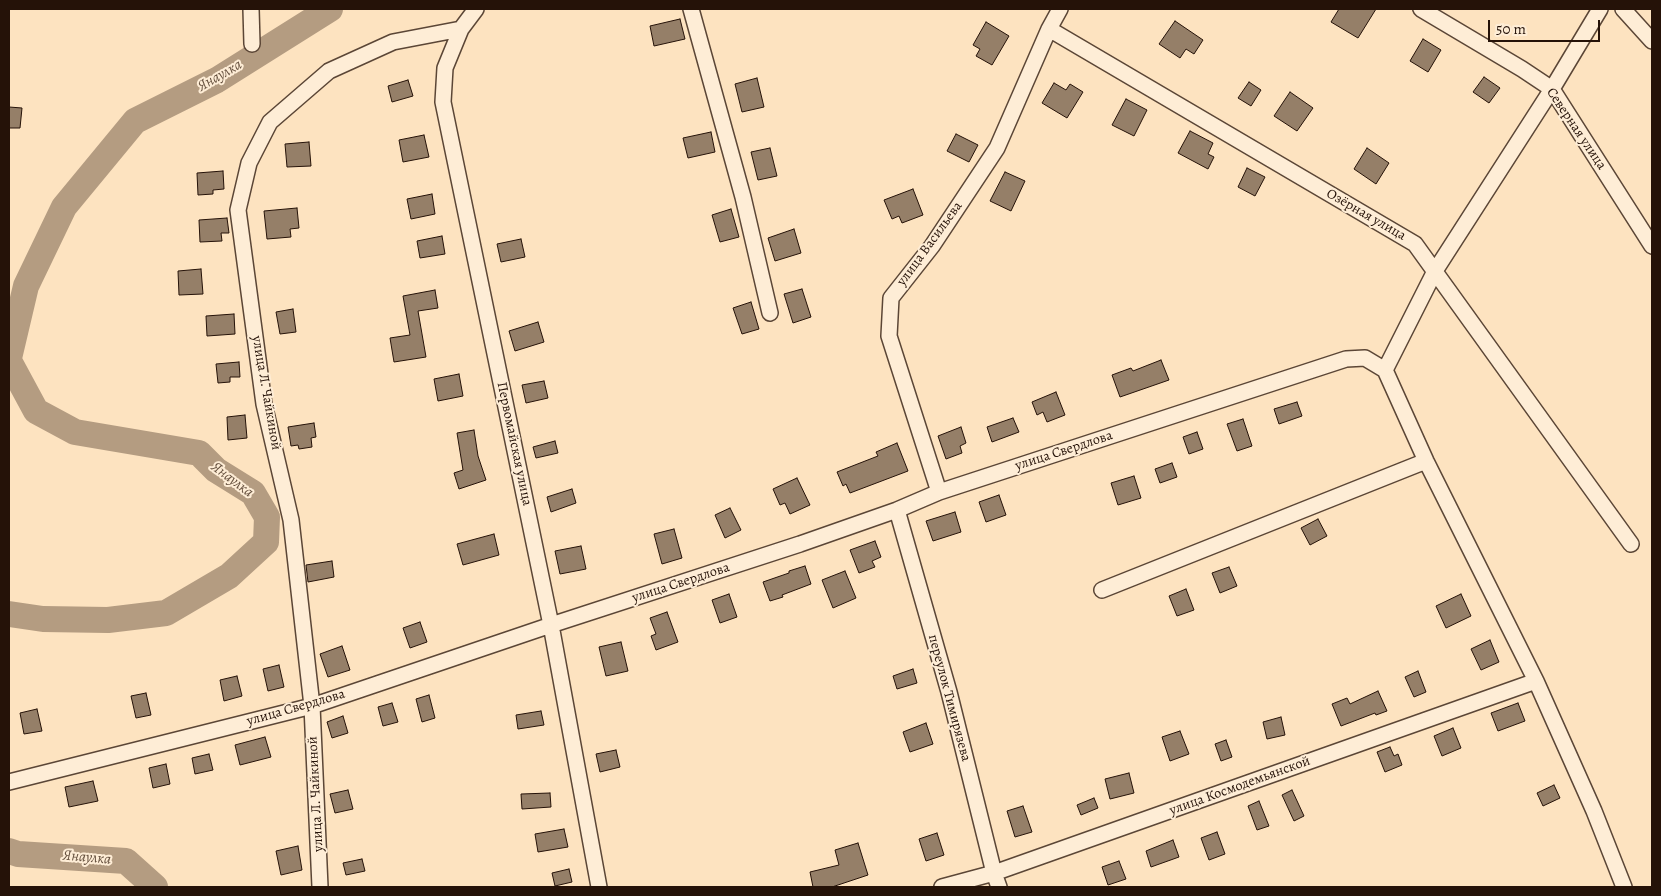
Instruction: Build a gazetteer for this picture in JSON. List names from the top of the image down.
{
  "streets": {
    "street": [
      "Северная улица",
      "Озёрная улица",
      "улица Васильева",
      "улица Л. Чайкиной",
      "Первомайская улица",
      "улица Свердлова",
      "переулок Тимирязева",
      "улица Космодемьянской"
    ]
  },
  "crossings": [
    ["Озёрная улица", "улица Васильева"],
    ["улица Васильева", "улица Свердлова"],
    ["улица Л. Чайкиной", "Первомайская улица"],
    ["улица Л. Чайкиной", "улица Свердлова"],
    ["Первомайская улица", "улица Свердлова"],
    ["улица Свердлова", "переулок Тимирязева"],
    ["переулок Тимирязева", "улица Космодемьянской"]
  ],
  "water": ["Янаулка"],
  "scale_bar": "50 m"
}
